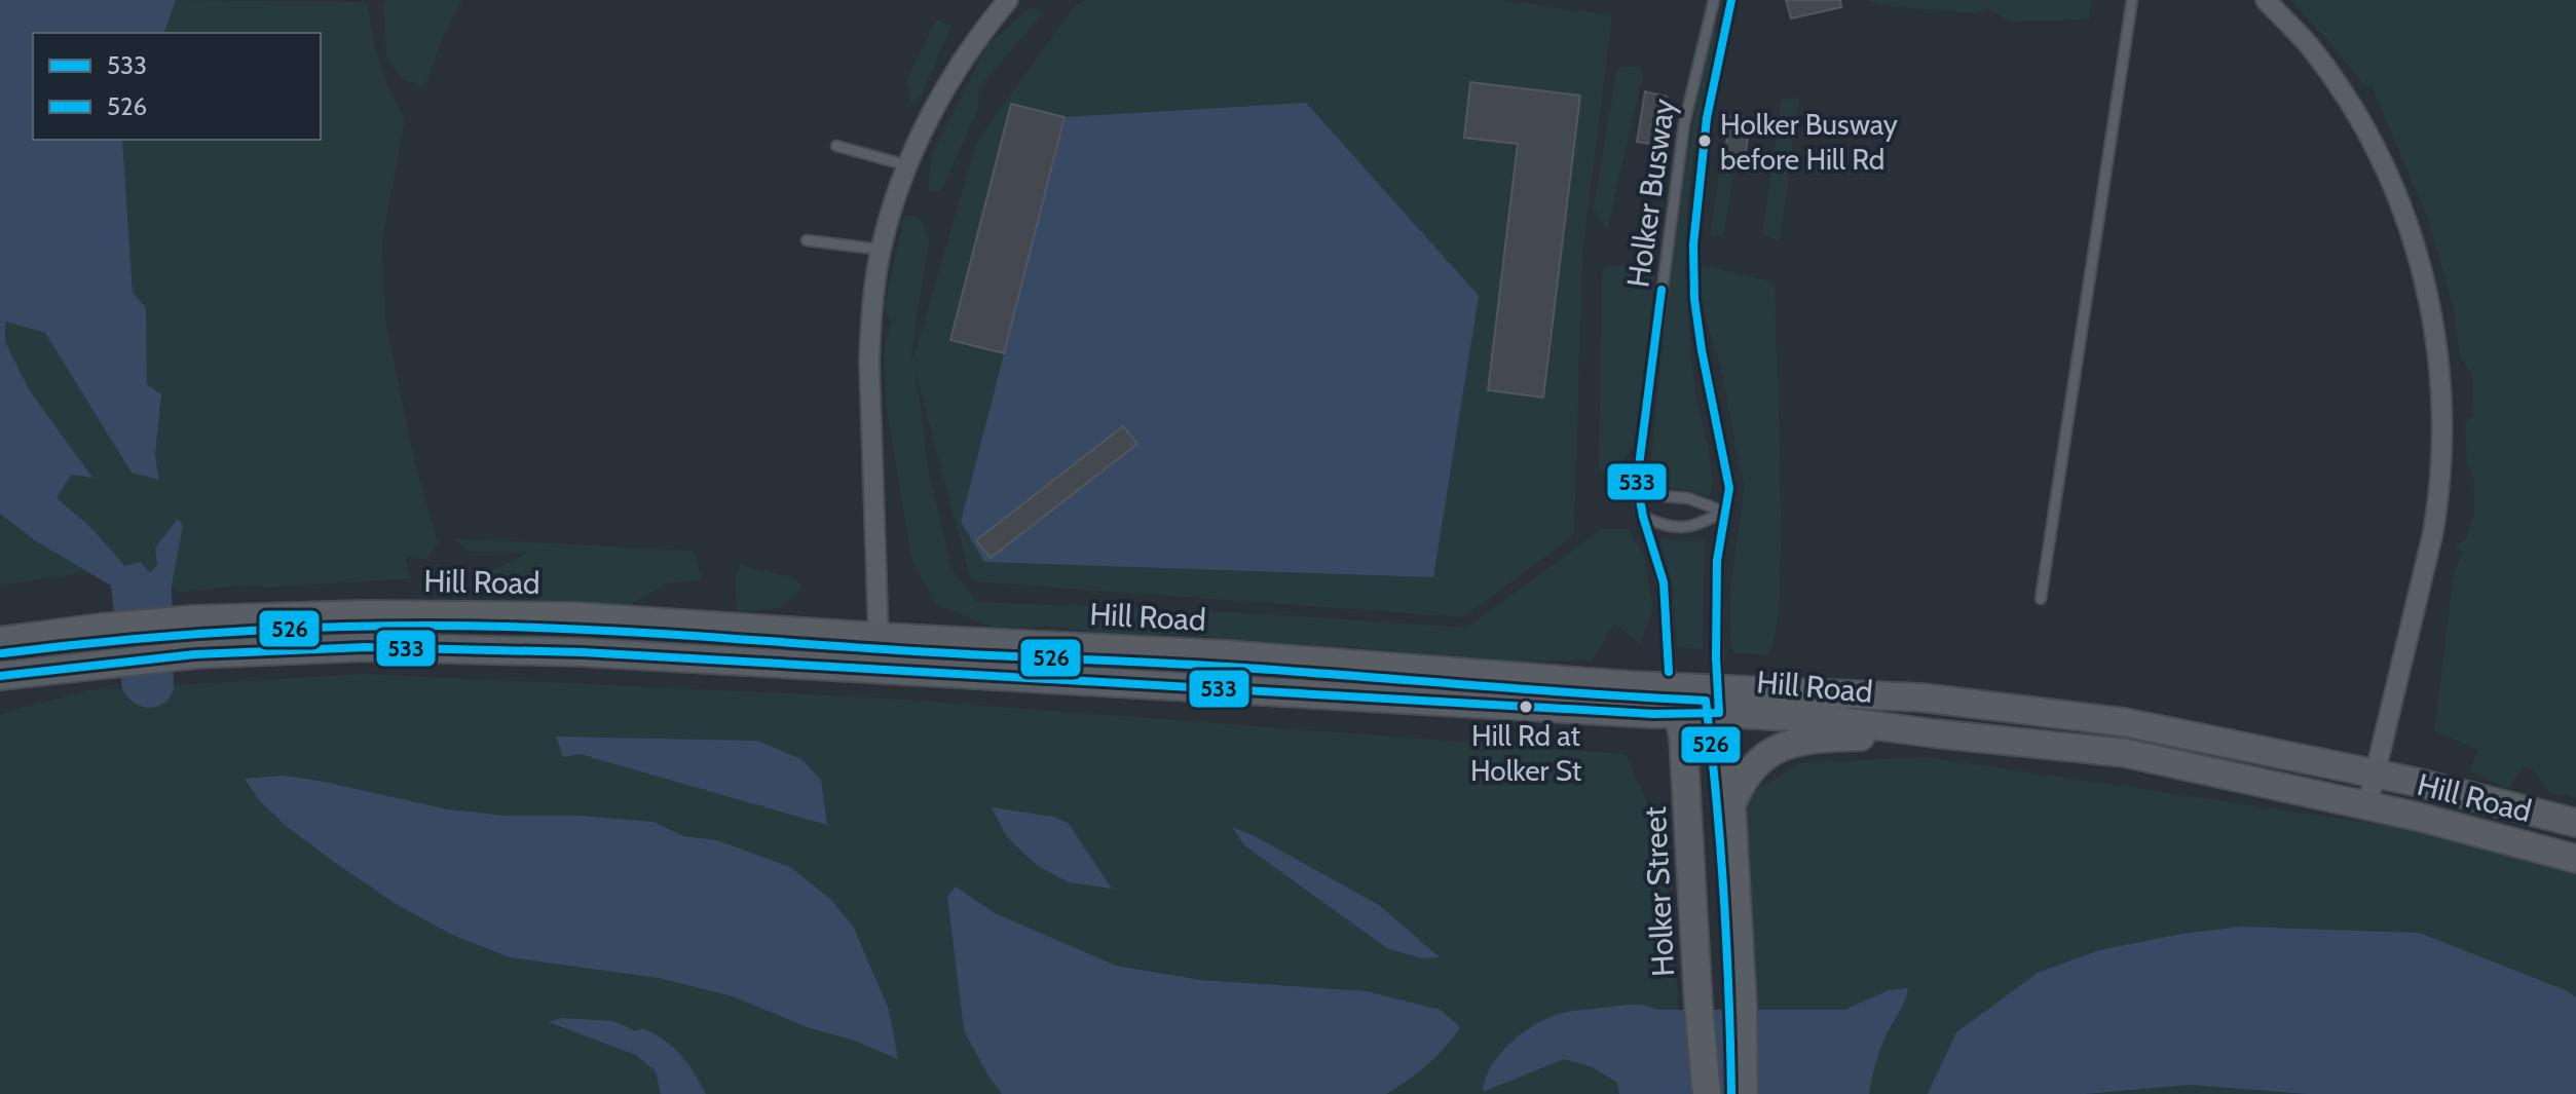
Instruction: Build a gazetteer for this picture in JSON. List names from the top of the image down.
{
  "streets": {
    "street": ["Hill Road", "Holker Street"],
    "lane": ["Holker Busway"]
  },
  "crossings": [
    ["Holker Busway", "Hill Road"],
    ["Holker Busway", "Holker Street"],
    ["Hill Road", "Holker Street"]
  ],
  "places": ["Holker Busway before Hill Rd", "Hill Rd at Holker St"],
  "lines": ["transit line 533", "transit line 526"],
  "legend": ["533", "526"]
}
